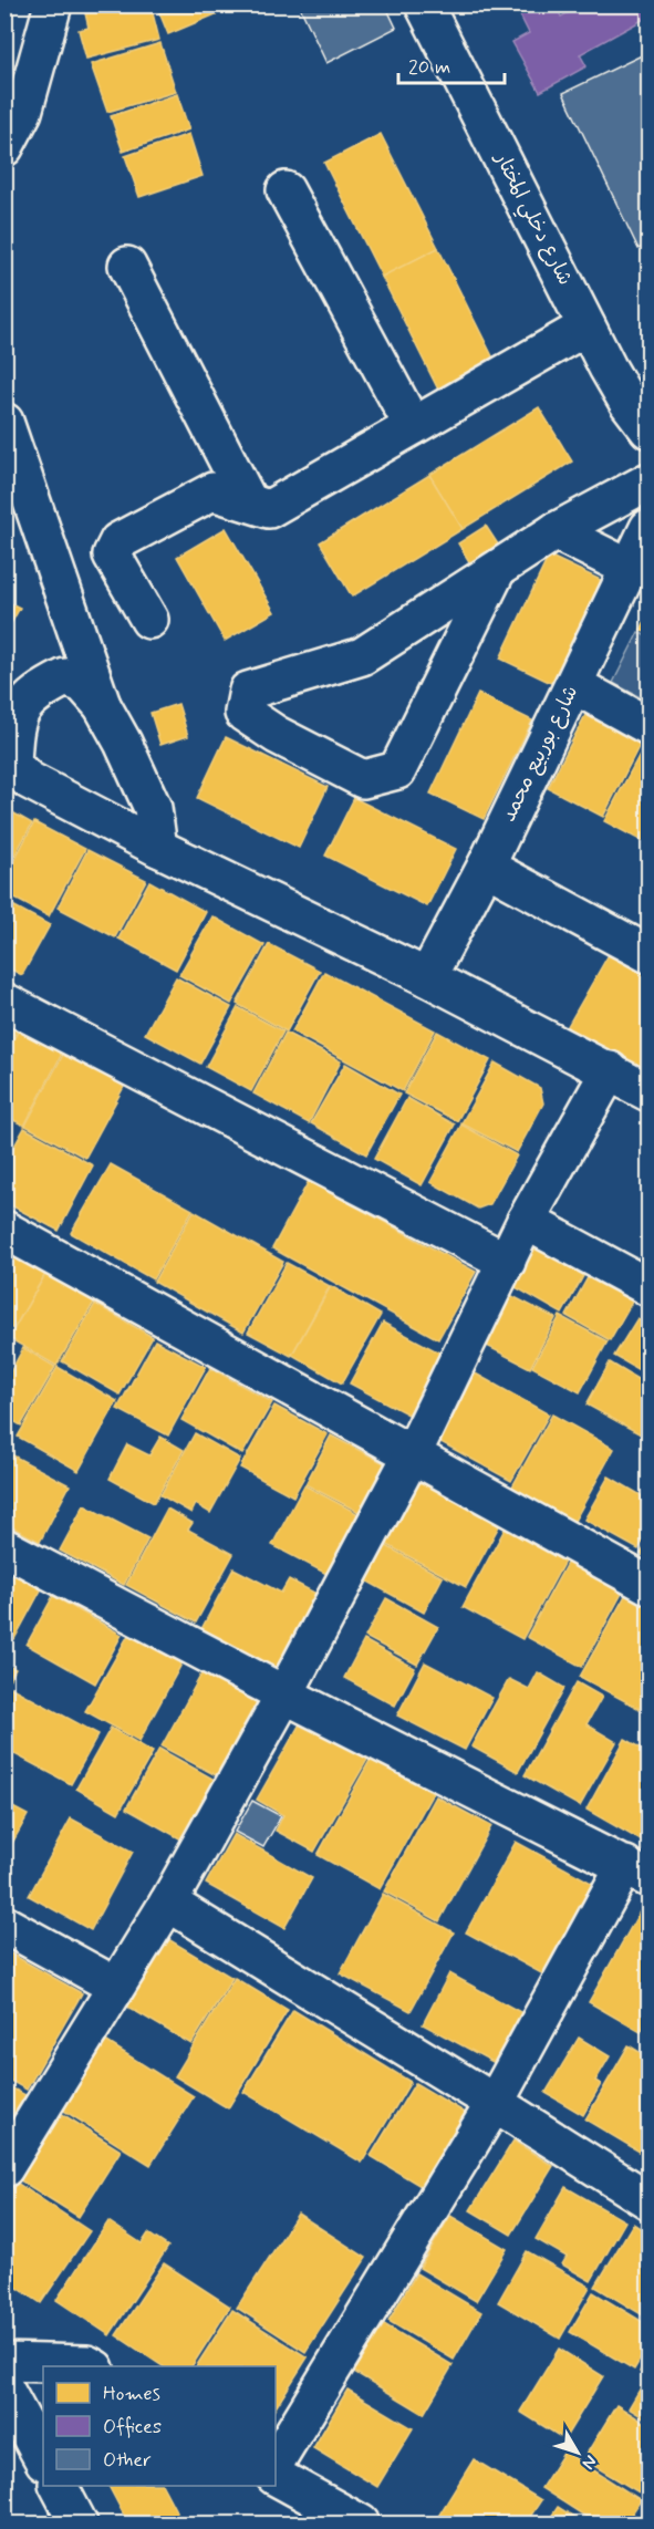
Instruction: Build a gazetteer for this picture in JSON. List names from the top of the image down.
{
  "streets": {
    "street": ["شارع دخلي المختار", "شارع بوربيع محمد"]
  },
  "legend": ["Homes", "Offices", "Other"],
  "scale_bar": "20 m",
  "north": "bottom right"
}
